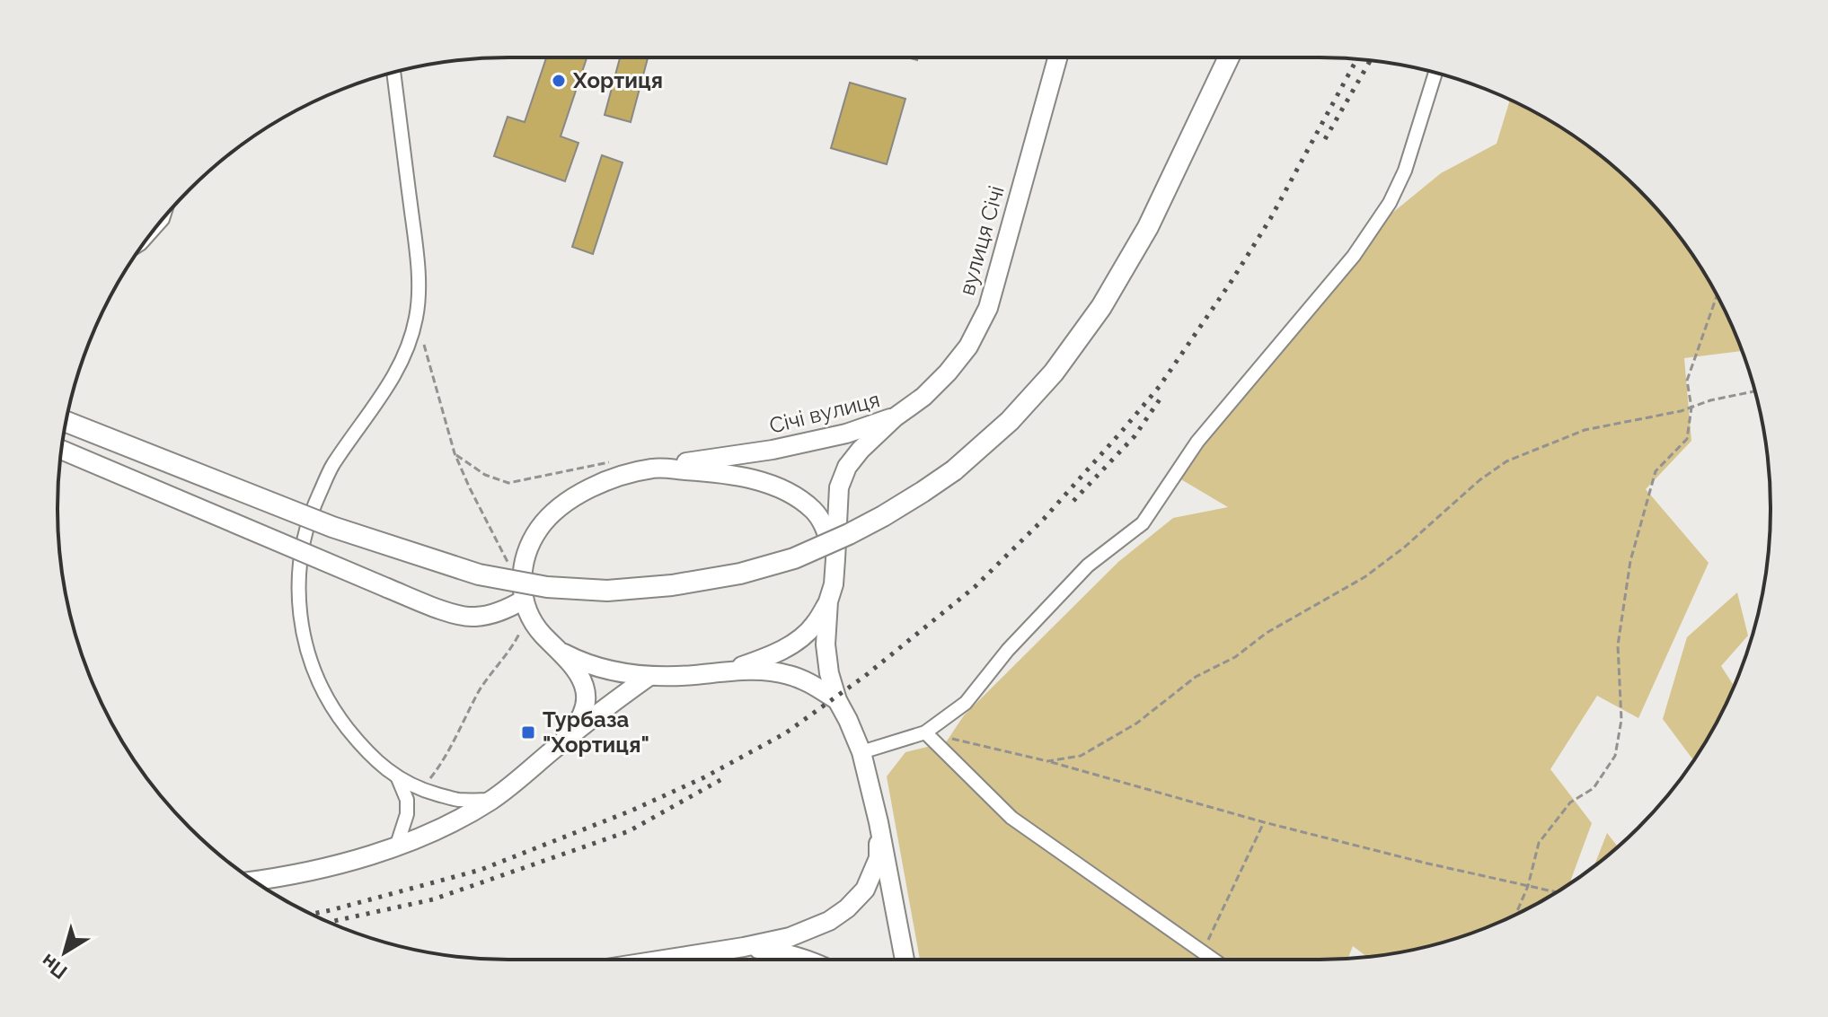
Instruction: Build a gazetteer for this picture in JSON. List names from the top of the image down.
{
  "streets": {
    "main road": ["вулиця Січі", "Січі вулиця"]
  },
  "crossings": [
    ["вулиця Січі", "Січі вулиця"]
  ],
  "places": {
    "other": ["Хортиця"],
    "transit": ["Турбаза \"Хортиця\""]
  },
  "north": "bottom left"
}
